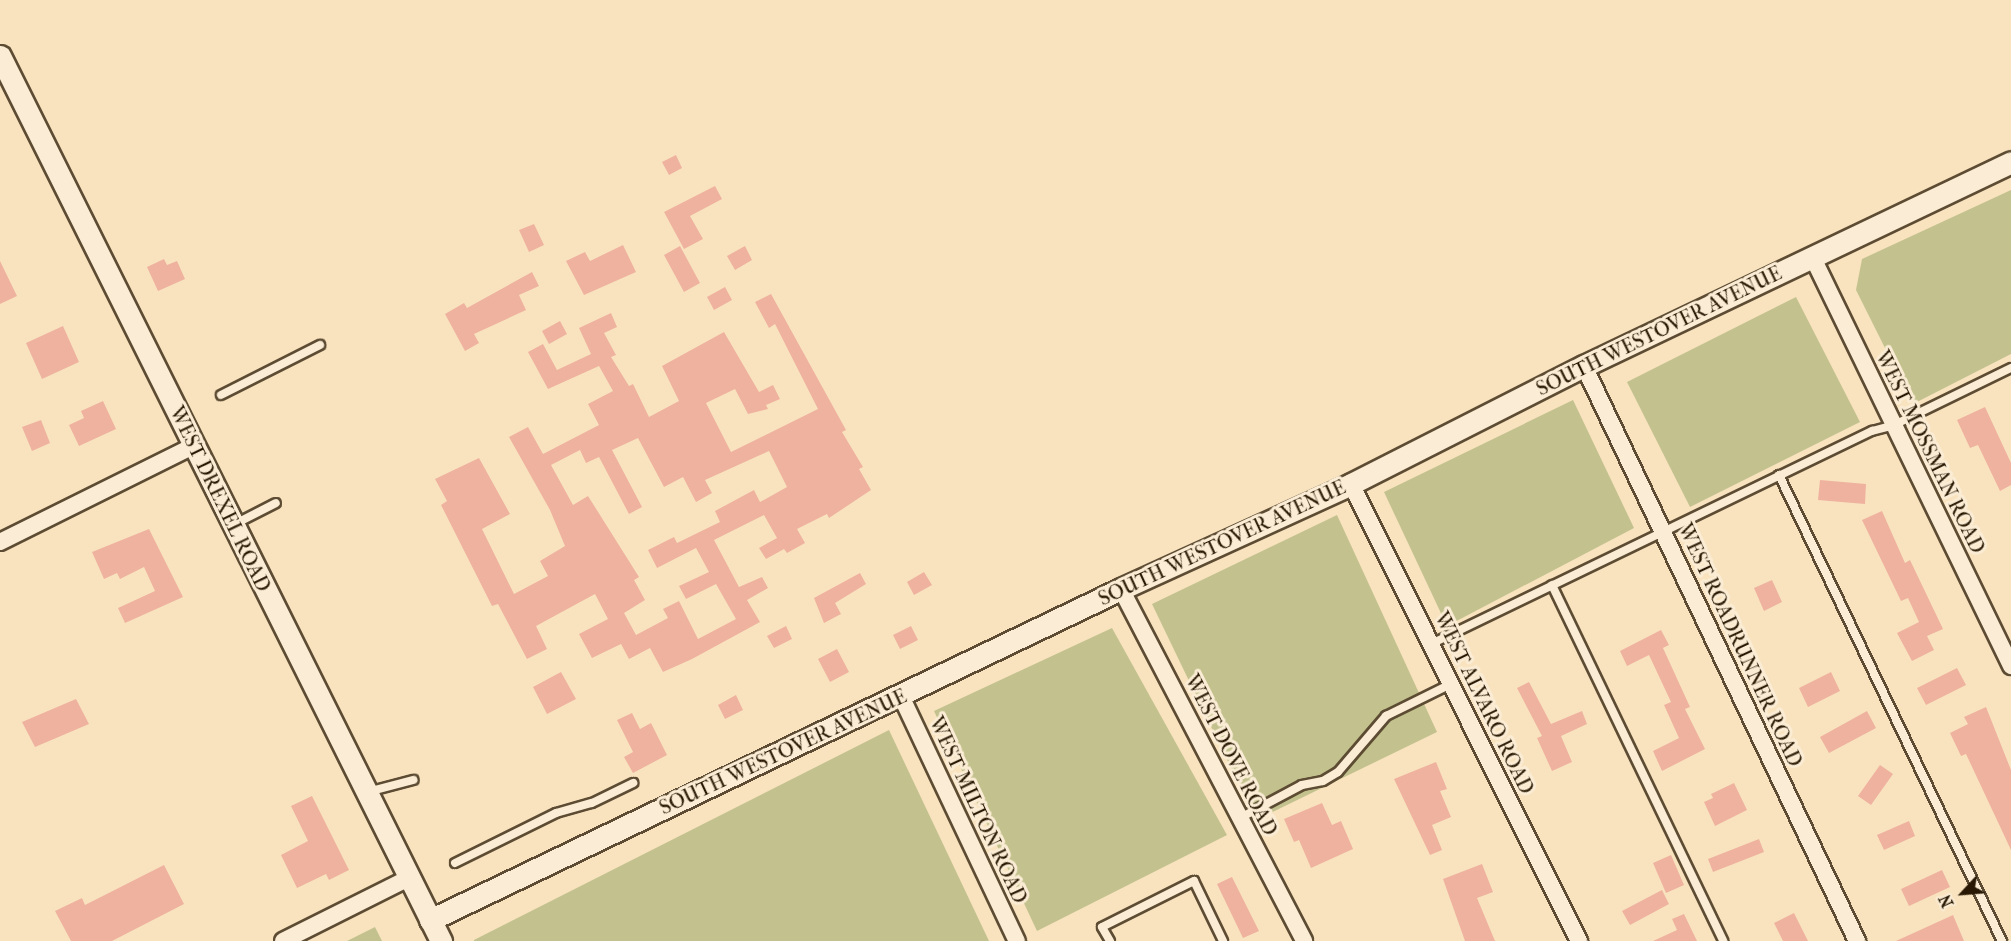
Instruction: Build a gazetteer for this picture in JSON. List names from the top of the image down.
{
  "streets": {
    "street": [
      "SOUTH WESTOVER AVENUE",
      "WEST MOSSMAN ROAD",
      "WEST DREXEL ROAD",
      "WEST ROADRUNNER ROAD",
      "WEST ALVARO ROAD",
      "WEST DOVE ROAD",
      "WEST MILTON ROAD"
    ]
  },
  "crossings": [
    ["SOUTH WESTOVER AVENUE", "WEST MOSSMAN ROAD"],
    ["SOUTH WESTOVER AVENUE", "WEST DREXEL ROAD"],
    ["SOUTH WESTOVER AVENUE", "WEST ROADRUNNER ROAD"],
    ["SOUTH WESTOVER AVENUE", "WEST ALVARO ROAD"],
    ["SOUTH WESTOVER AVENUE", "WEST DOVE ROAD"],
    ["SOUTH WESTOVER AVENUE", "WEST MILTON ROAD"]
  ],
  "north": "bottom left"
}
